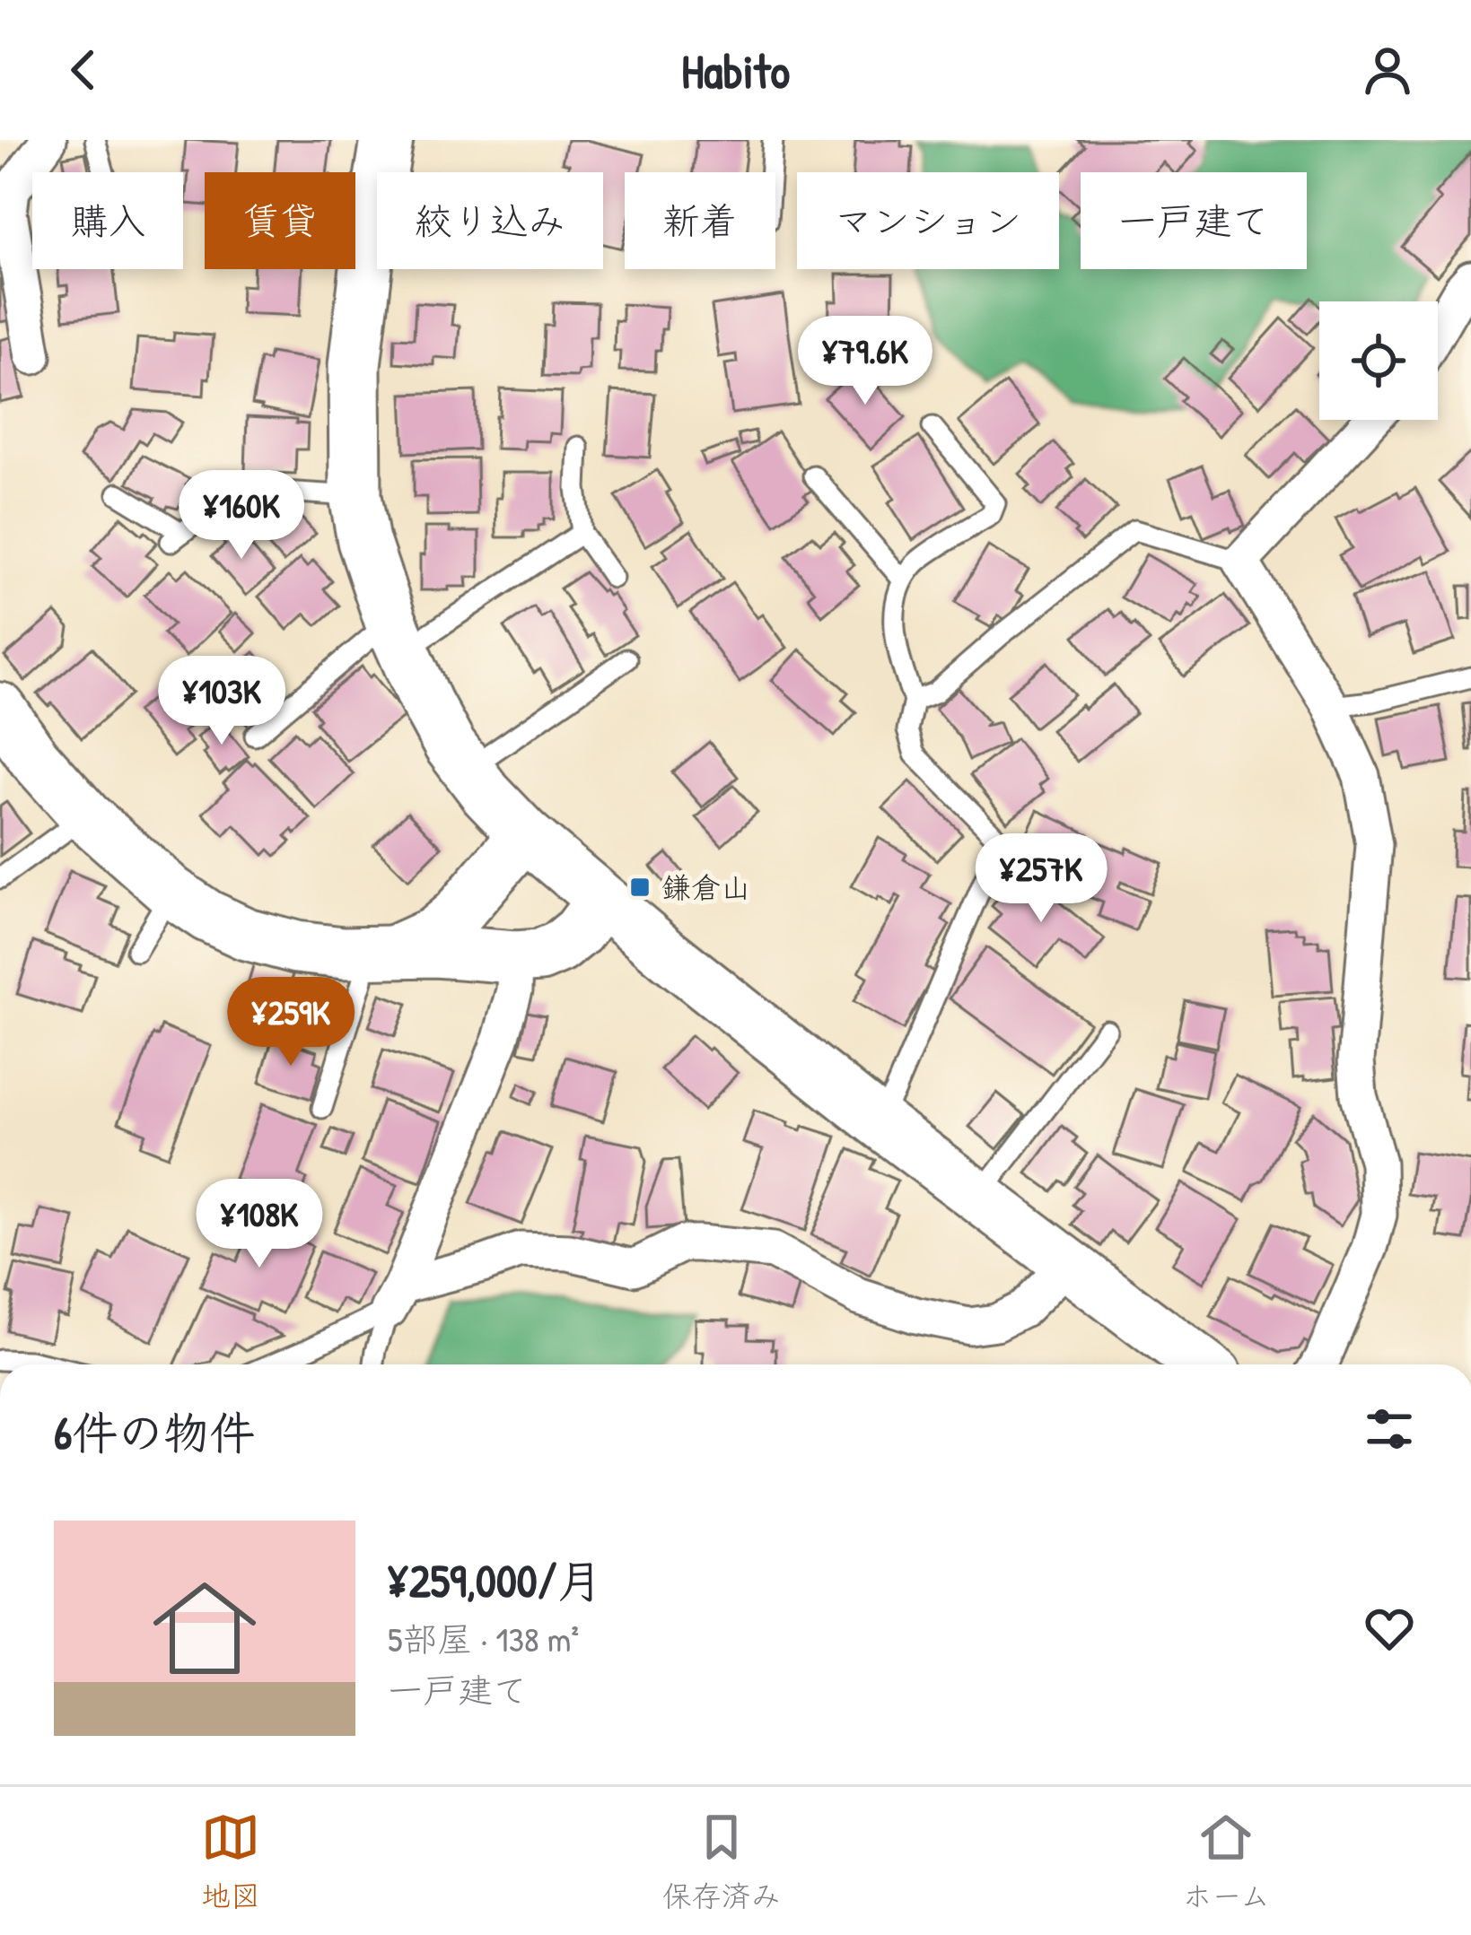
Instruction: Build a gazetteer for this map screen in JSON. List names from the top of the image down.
{
  "places": {
    "transit": ["鎌倉山"]
  },
  "page": {
    "header": "Habito",
    "chip": [
      "購入",
      "賃貸",
      "絞り込み",
      "新着",
      "マンション",
      "一戸建て"
    ],
    "price": [
      "¥79.6K",
      "¥160K",
      "¥103K",
      "¥257K",
      "¥259K",
      "¥108K"
    ],
    "heading": "6件の物件",
    "list": [
      {
        "name": "¥259,000/月",
        "note": "5部屋 · 138 m² · 一戸建て"
      }
    ],
    "tabs": ["地図", "保存済み", "ホーム"]
  }
}
